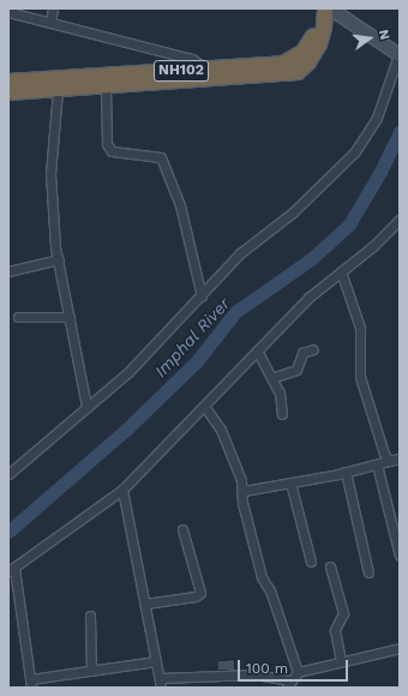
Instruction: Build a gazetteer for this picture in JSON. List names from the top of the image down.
{
  "streets": {
    "highway": ["NH102"]
  },
  "water": ["Imphal River"],
  "scale_bar": "100 m",
  "north": "right"
}
